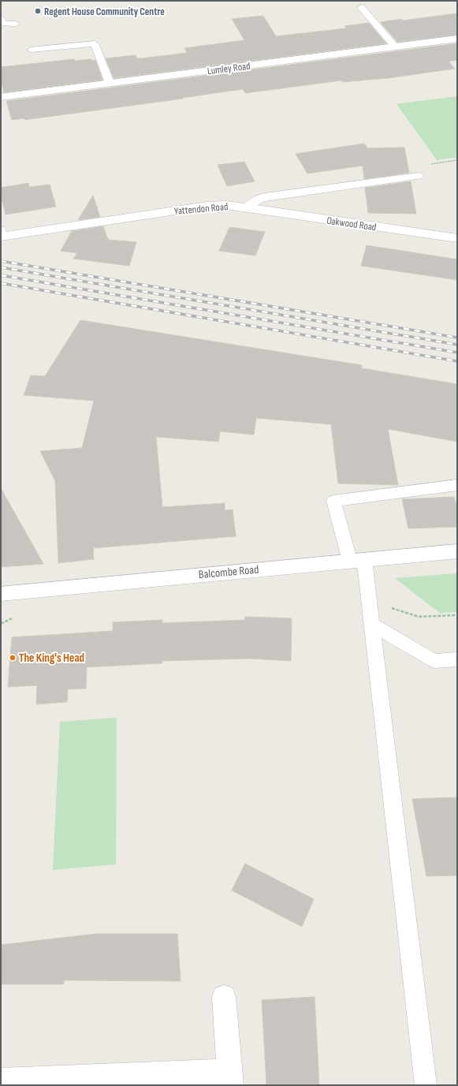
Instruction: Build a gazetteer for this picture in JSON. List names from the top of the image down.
{
  "streets": {
    "street": [
      "Lumley Road",
      "Yattendon Road",
      "Oakwood Road",
      "Balcombe Road"
    ]
  },
  "crossings": [
    ["Yattendon Road", "Oakwood Road"]
  ],
  "places": ["Regent House Community Centre", "The King's Head"]
}
